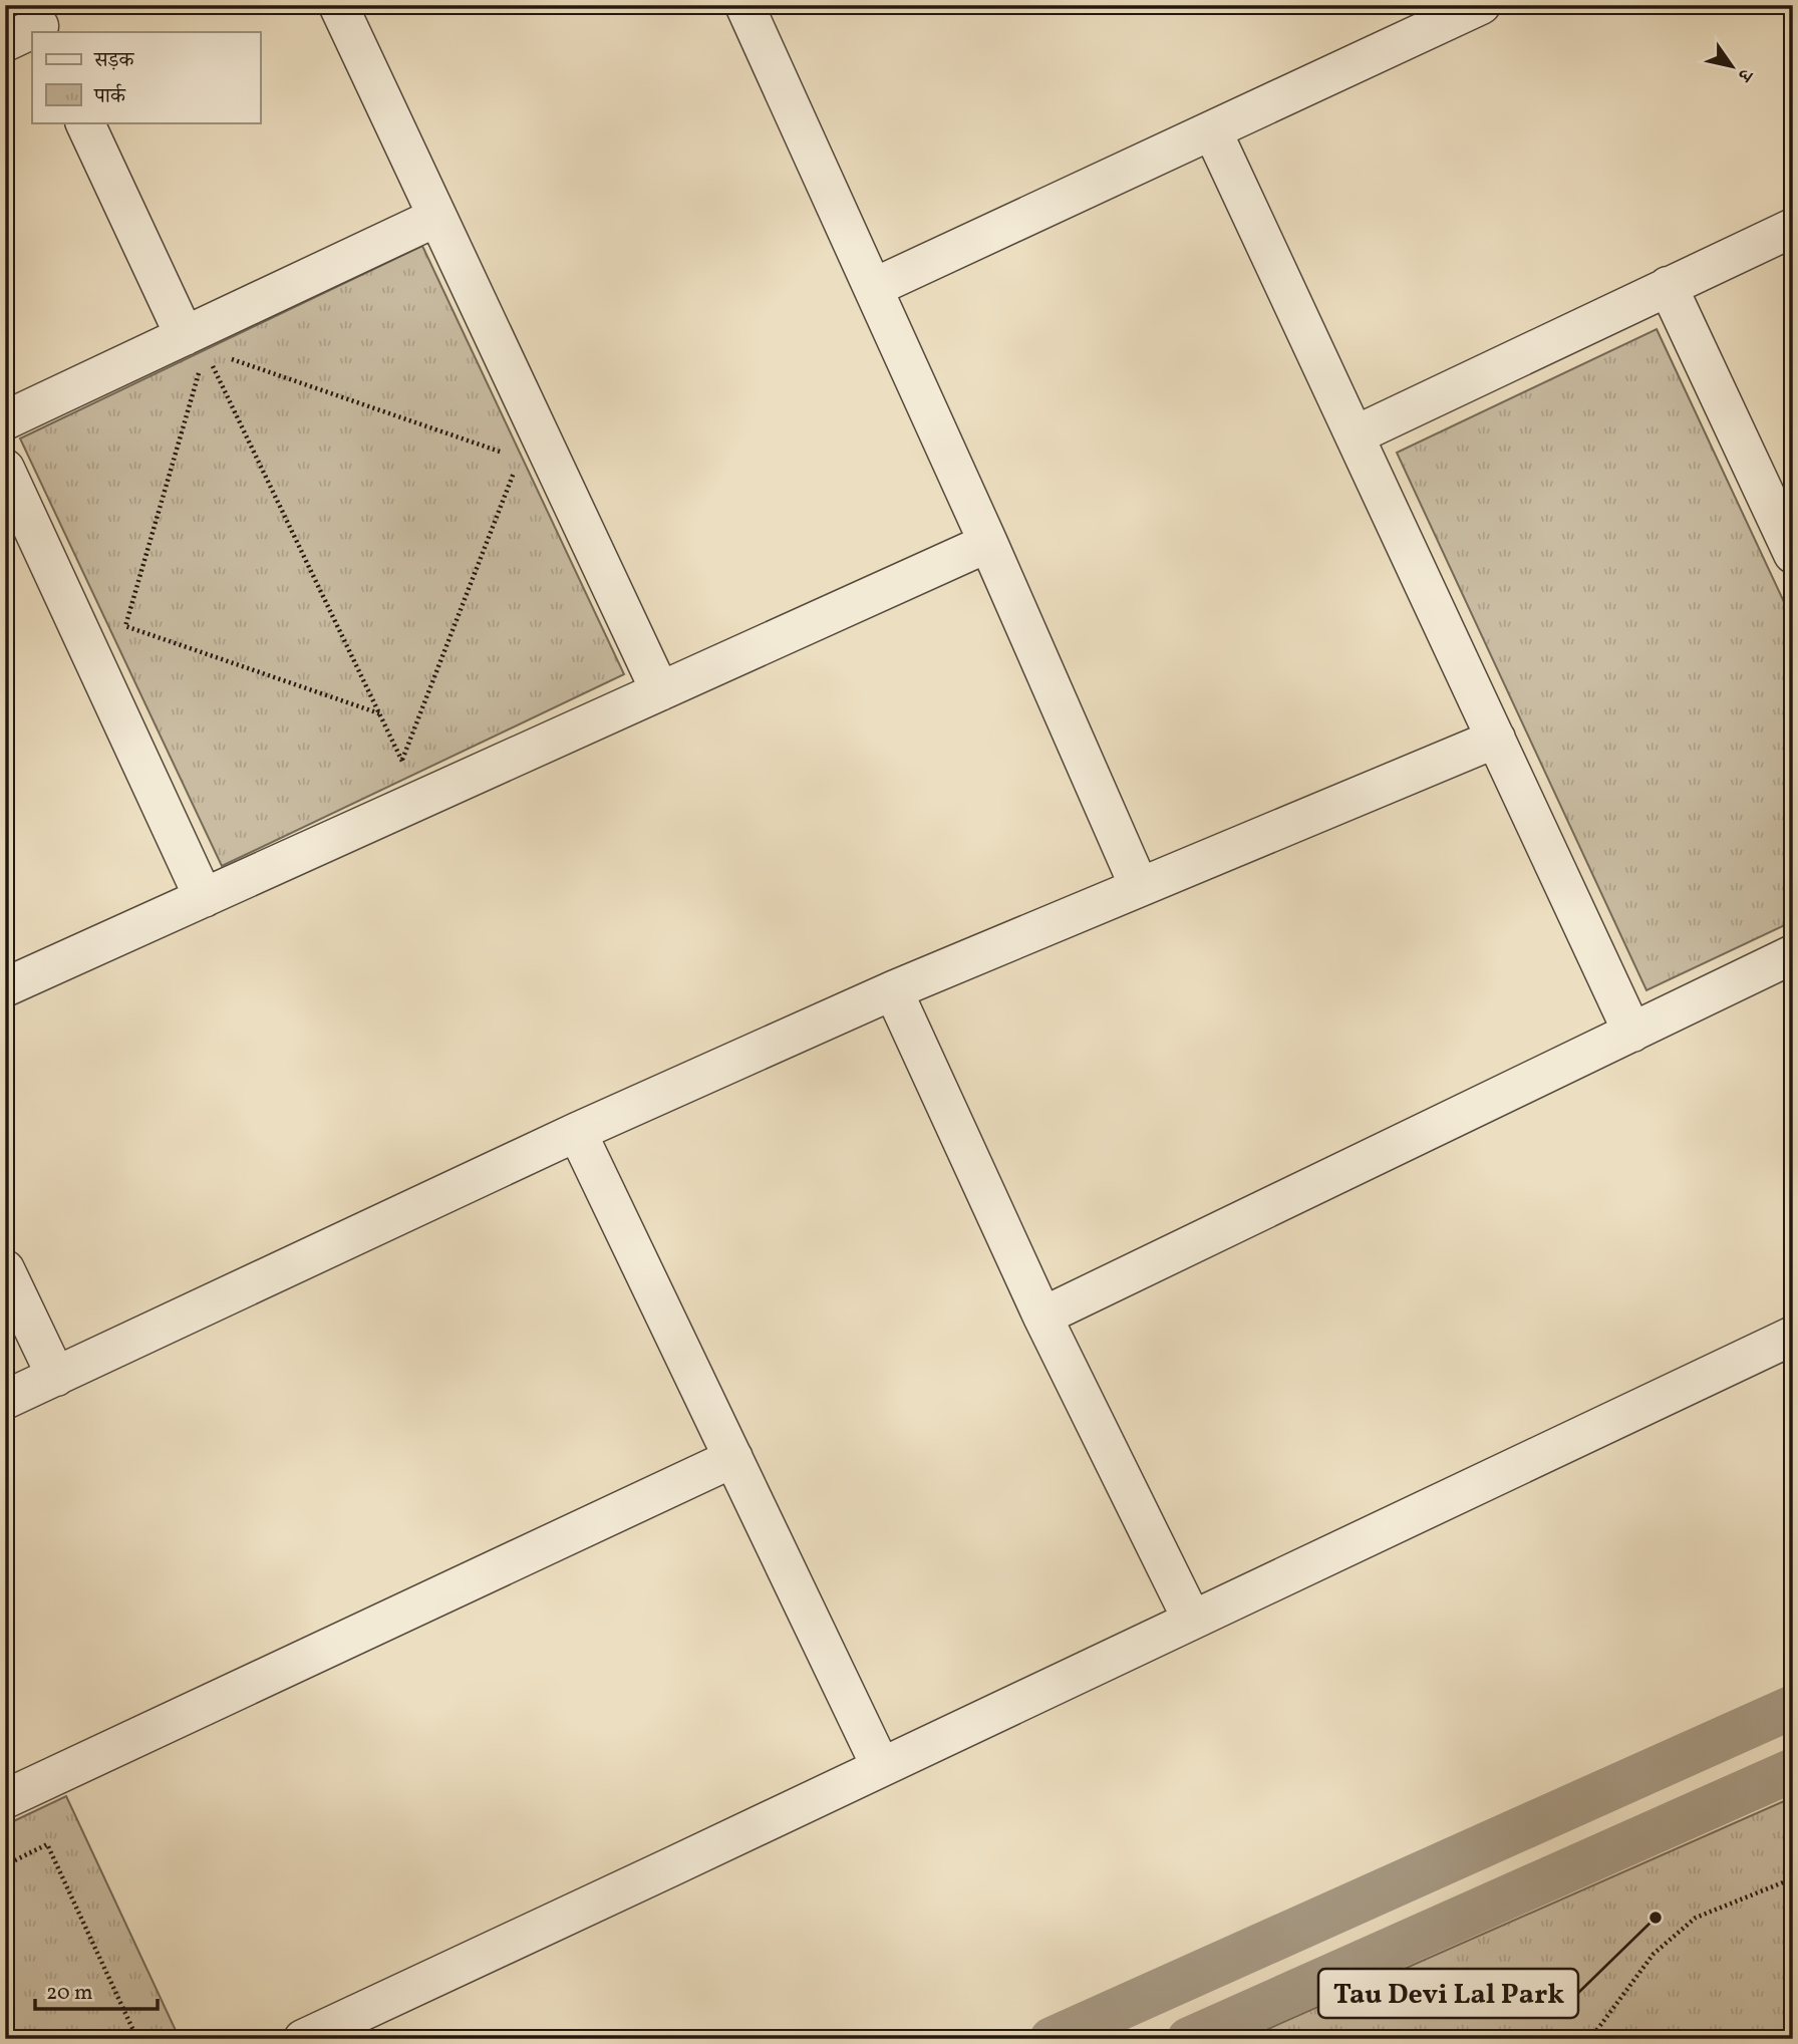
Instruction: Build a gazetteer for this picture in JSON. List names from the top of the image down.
{
  "places": ["Tau Devi Lal Park"],
  "legend": ["सड़क", "पार्क"],
  "scale_bar": "20 m",
  "north": "bottom right"
}
